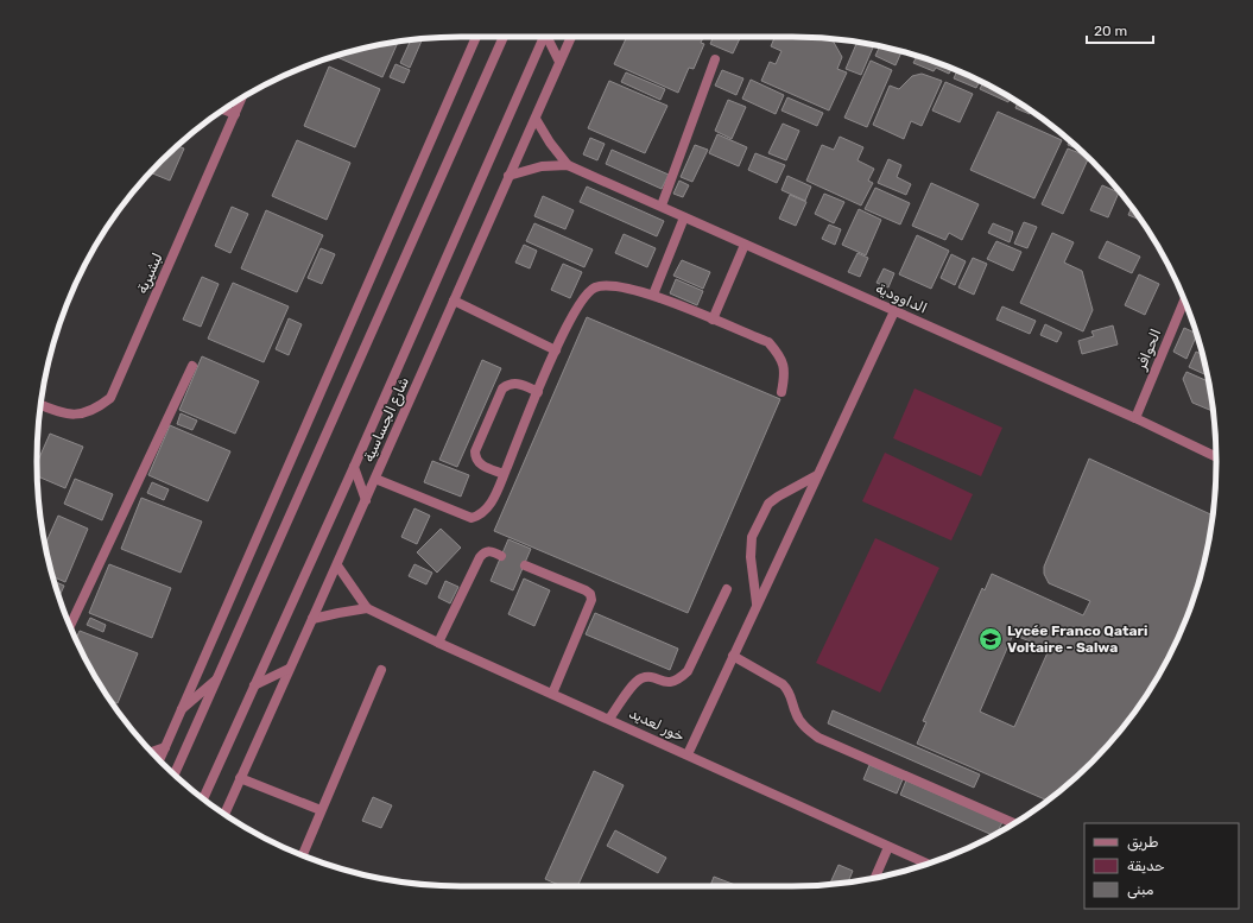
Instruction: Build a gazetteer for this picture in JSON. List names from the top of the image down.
{
  "streets": {
    "street": [
      "لبشيرية",
      "الداوودية",
      "الحوافر",
      "شارع الجساسية",
      "خور لعديد"
    ]
  },
  "crossings": [
    ["الداوودية", "الحوافر"],
    ["الداوودية", "شارع الجساسية"],
    ["شارع الجساسية", "خور لعديد"]
  ],
  "places": {
    "school or university": ["Lycée Franco Qatari Voltaire - Salwa"]
  },
  "legend": ["طريق", "حديقة", "مبنى"],
  "scale_bar": "20 m"
}
